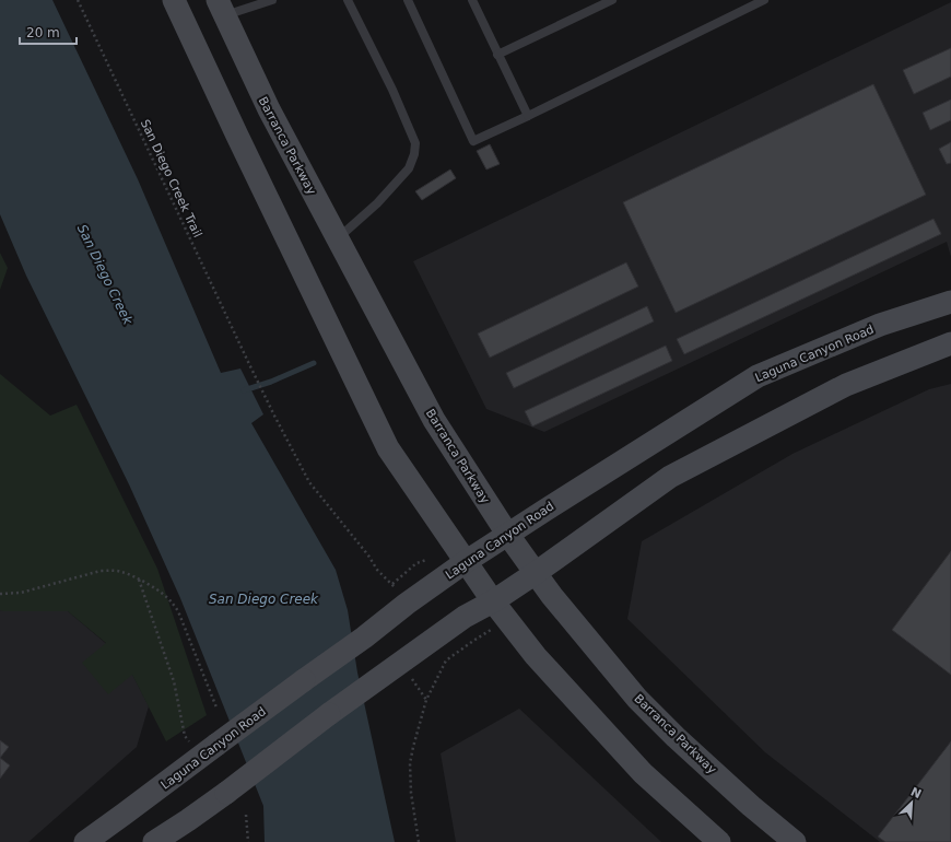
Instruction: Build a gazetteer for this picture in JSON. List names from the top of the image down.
{
  "streets": {
    "main road": ["Barranca Parkway", "Laguna Canyon Road"],
    "path": ["San Diego Creek Trail"]
  },
  "crossings": [
    ["Barranca Parkway", "Laguna Canyon Road"]
  ],
  "water": ["San Diego Creek"],
  "scale_bar": "20 m",
  "north": "top right"
}
